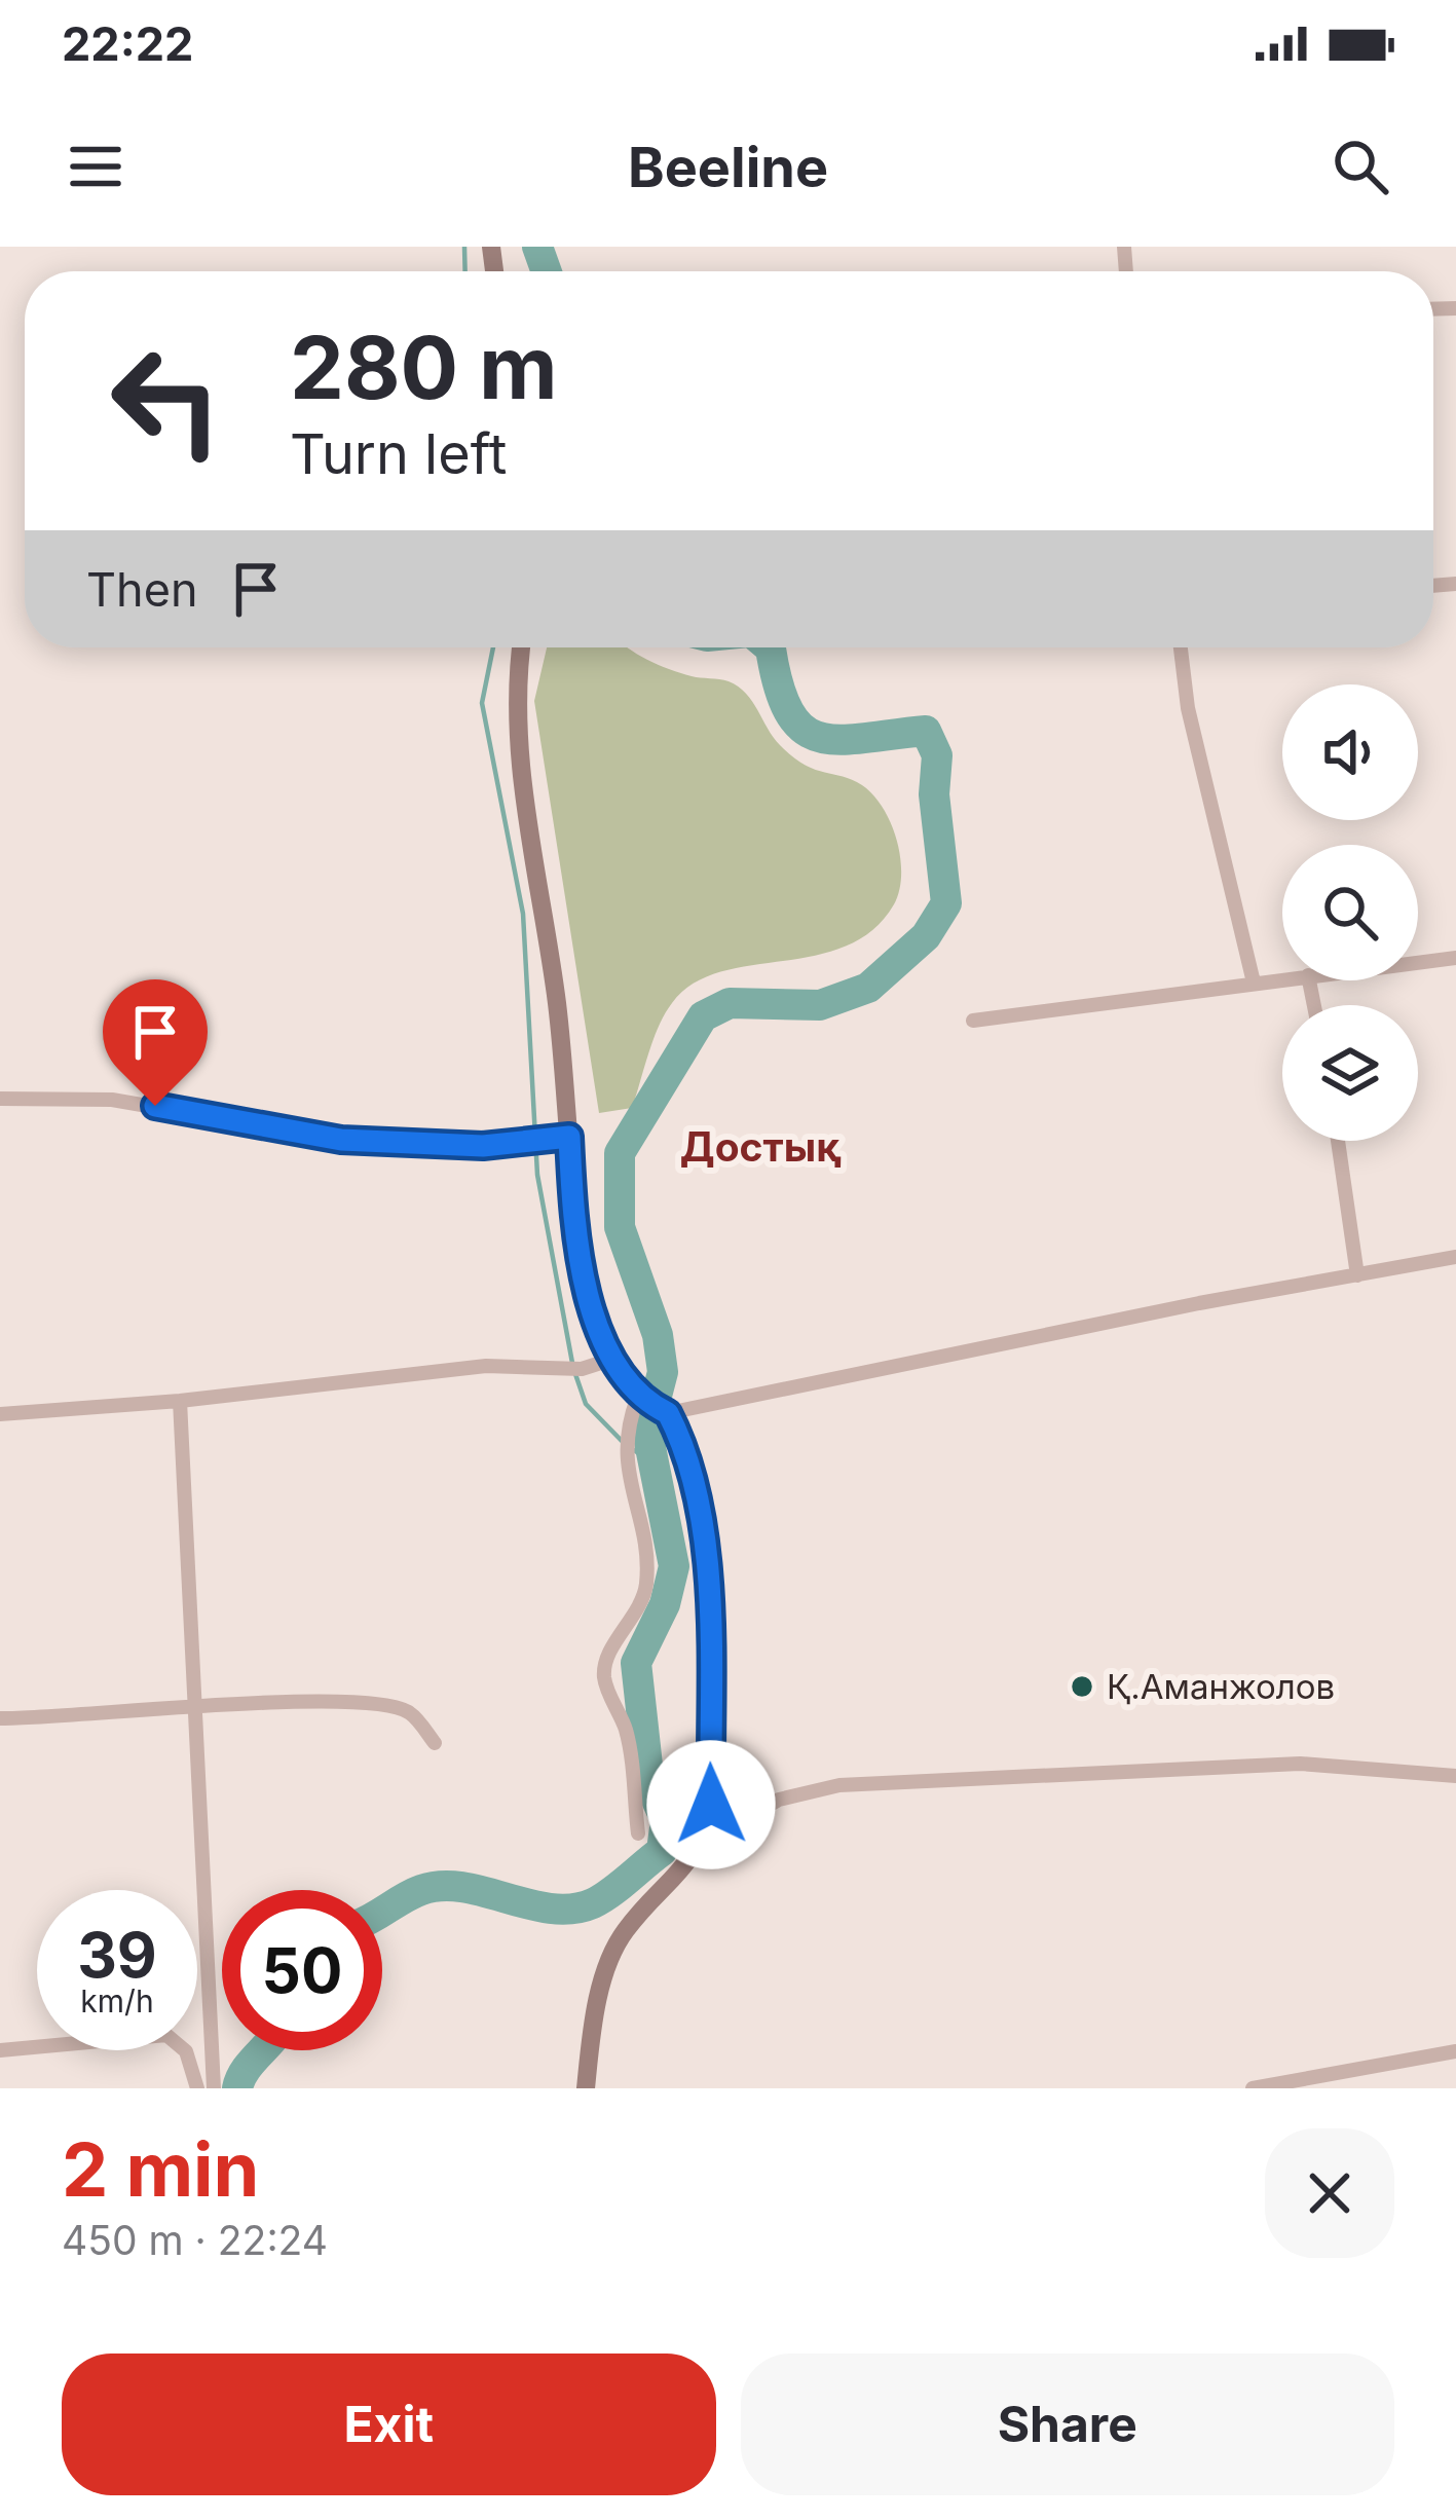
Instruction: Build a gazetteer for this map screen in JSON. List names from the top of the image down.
{
  "districts": ["Достық"],
  "places": ["Қ.Аманжолов"],
  "page": {
    "status": "22:22",
    "header": "Beeline",
    "turn": ["280 m", "Turn left"],
    "then": "Then",
    "speed": "39 km/h",
    "limit": "50",
    "heading": ["2 min", "450 m · 22:24"],
    "buttons": ["Exit", "Share"]
  }
}
